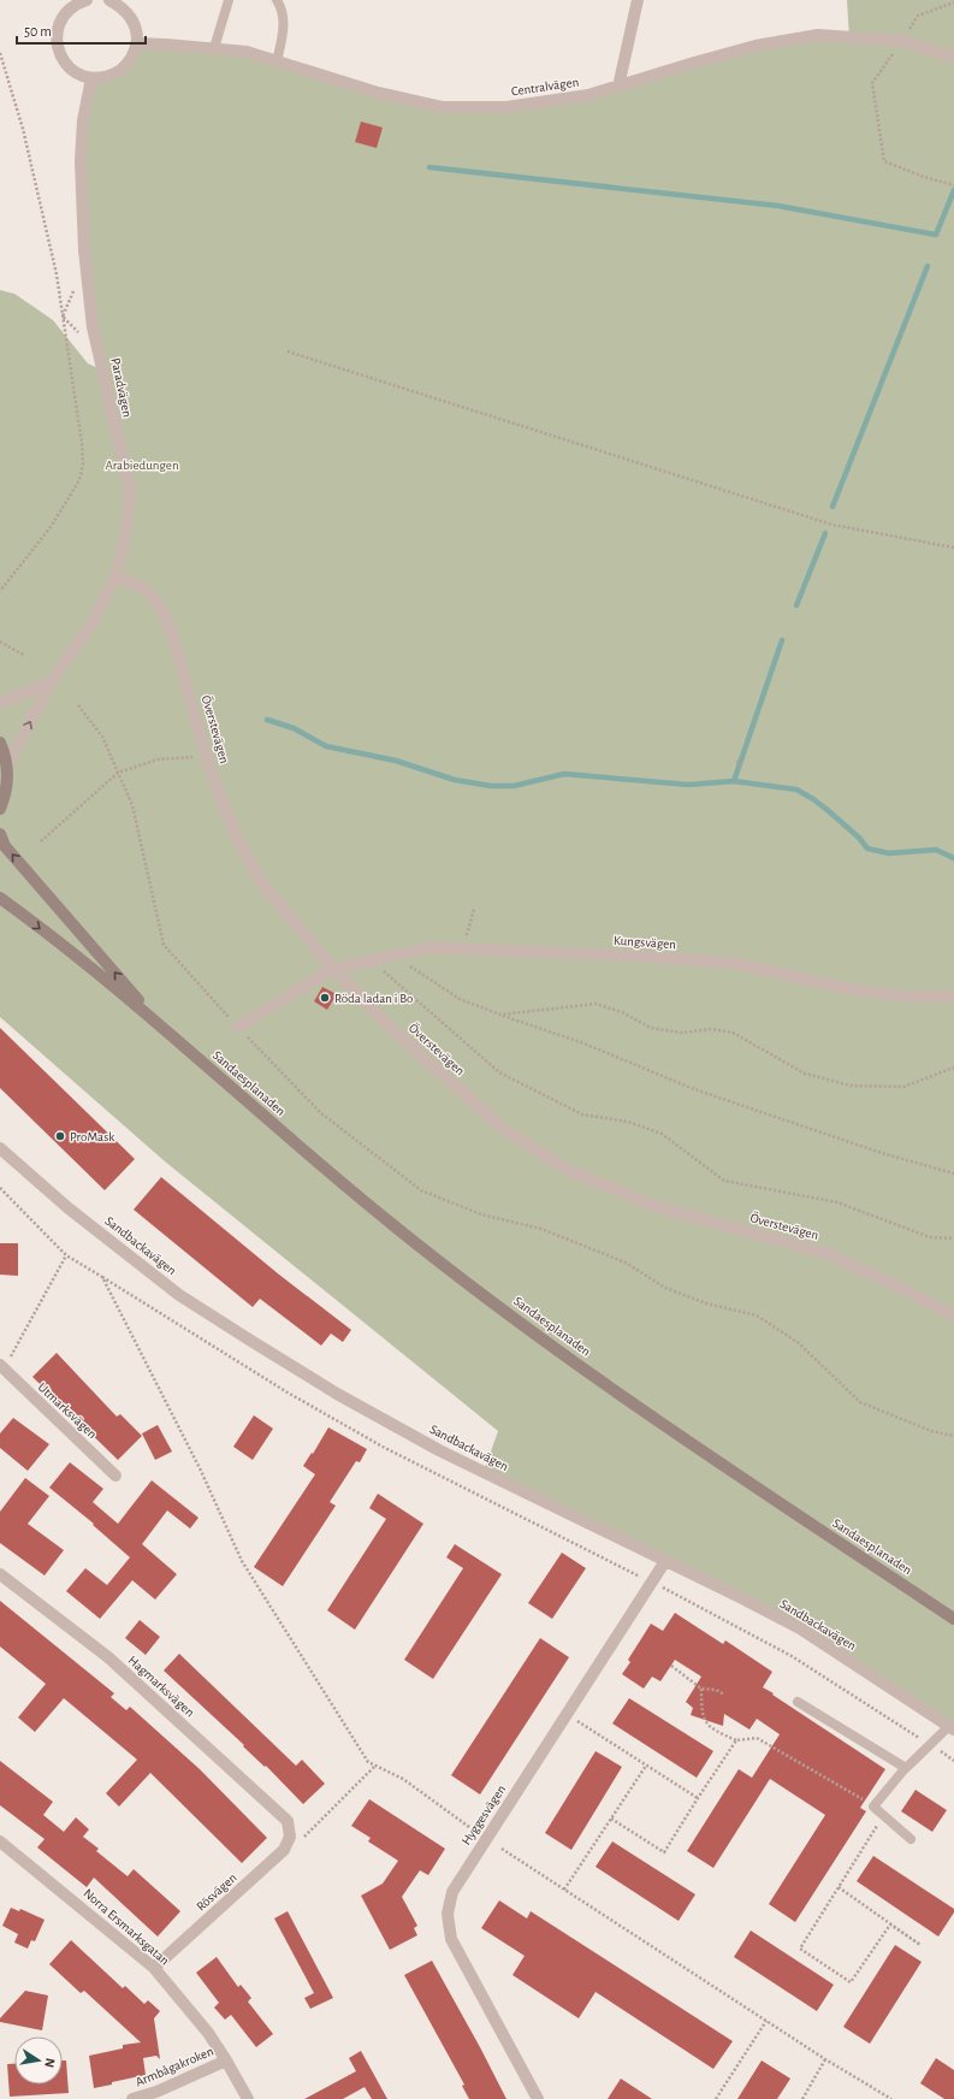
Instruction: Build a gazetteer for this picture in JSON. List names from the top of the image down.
{
  "streets": {
    "main road": ["Sandaesplanaden"],
    "street": [
      "Centralvägen",
      "Paradvägen",
      "Överstevägen",
      "Kungsvägen",
      "Sandbackavägen",
      "Utmarksvägen",
      "Hagmarksvägen",
      "Hyggesvägen",
      "Rösvägen",
      "Norra Ersmarksgatan",
      "Armbågakroken"
    ]
  },
  "crossings": [
    ["Paradvägen", "Överstevägen"],
    ["Överstevägen", "Kungsvägen"],
    ["Sandbackavägen", "Hyggesvägen"],
    ["Hagmarksvägen", "Rösvägen"],
    ["Rösvägen", "Norra Ersmarksgatan"],
    ["Norra Ersmarksgatan", "Armbågakroken"]
  ],
  "parks": ["Arabiedungen"],
  "places": ["Röda ladan i Bo", "ProMask"],
  "scale_bar": "50 m",
  "north": "right"
}
